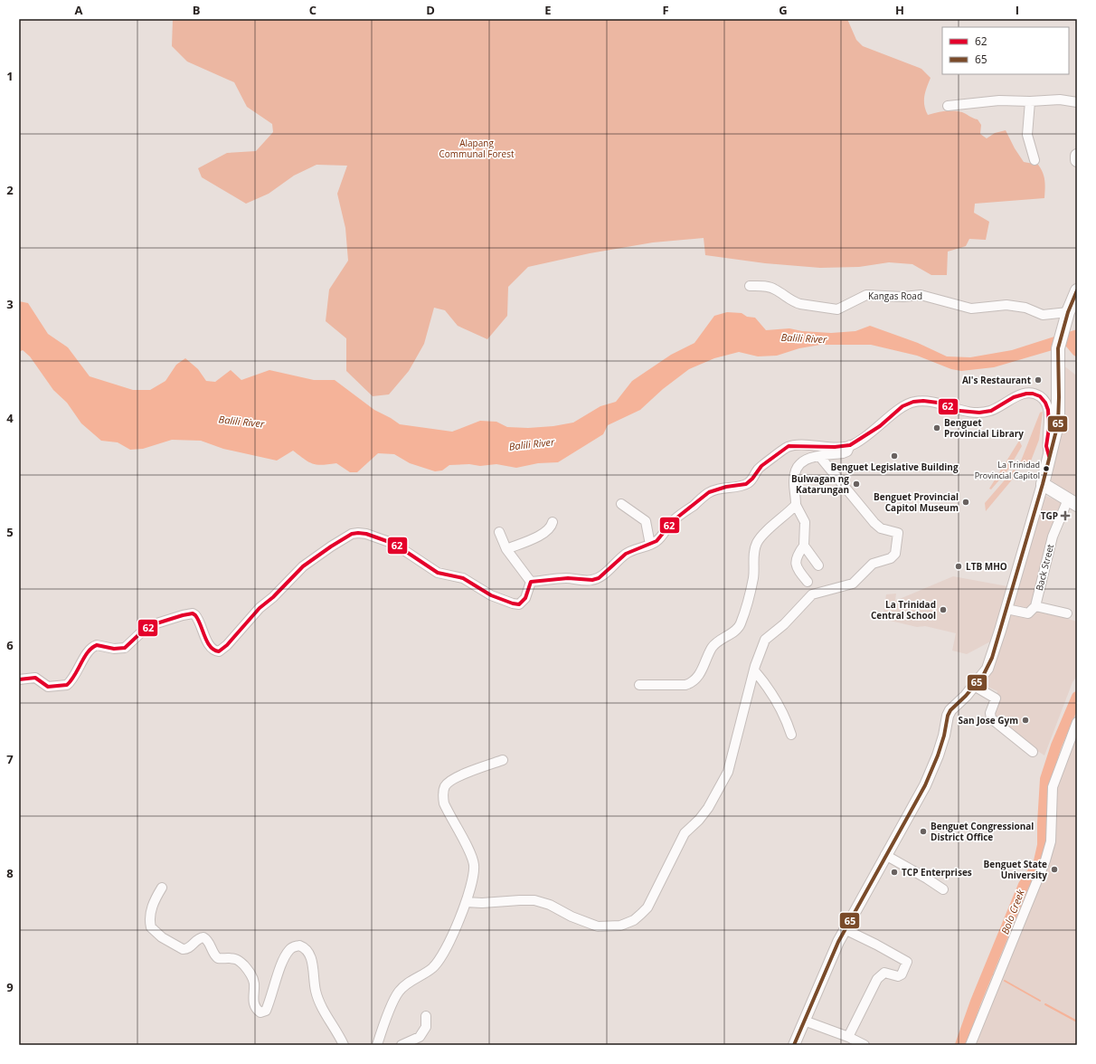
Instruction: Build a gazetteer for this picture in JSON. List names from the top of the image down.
{
  "streets": {
    "street": ["Kangas Road", "Back Street"]
  },
  "water": ["Balili River", "Bolo Creek"],
  "parks": ["Alapang Communal Forest"],
  "places": {
    "other": [
      "Al's Restaurant",
      "Benguet Provincial Library",
      "Benguet Legislative Building",
      "La Trinidad Provincial Capitol",
      "Bulwagan ng Katarungan",
      "Benguet Provincial Capitol Museum",
      "LTB MHO",
      "La Trinidad Central School",
      "San Jose Gym",
      "Benguet Congressional District Office",
      "Benguet State University",
      "TCP Enterprises"
    ],
    "health": ["TGP"]
  },
  "lines": ["transit line 65", "transit line 62"],
  "legend": ["62", "65"],
  "grid": {
    "columns": [
      "A",
      "B",
      "C",
      "D",
      "E",
      "F",
      "G",
      "H",
      "I"
    ],
    "rows": [
      "1",
      "2",
      "3",
      "4",
      "5",
      "6",
      "7",
      "8",
      "9"
    ]
  }
}
